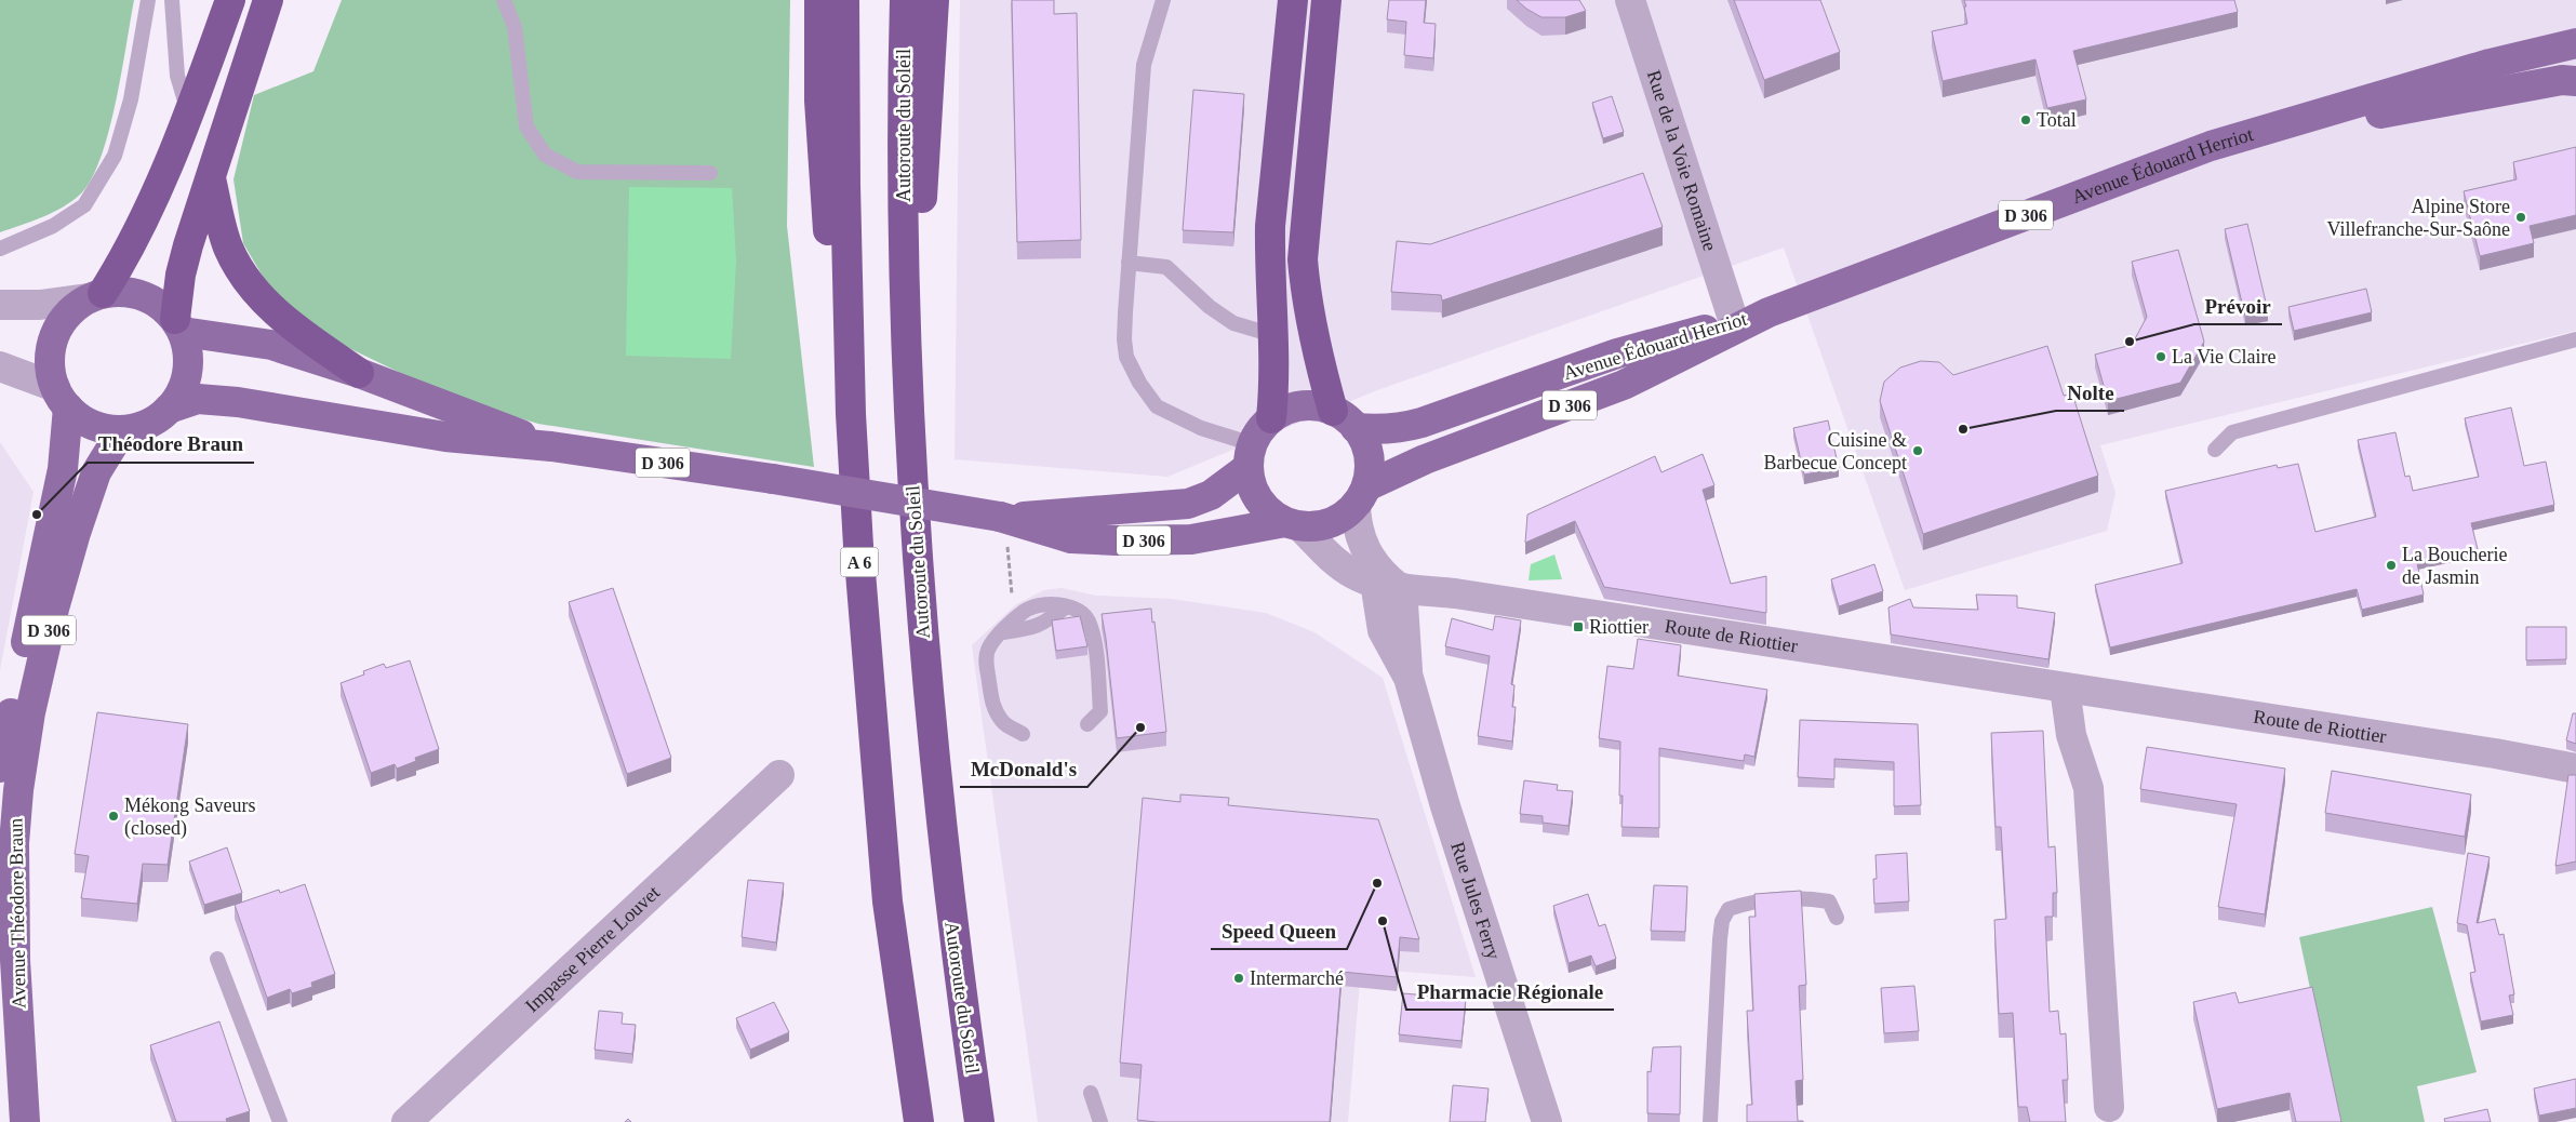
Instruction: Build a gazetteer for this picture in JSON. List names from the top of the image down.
{
  "streets": {
    "highway": ["Autoroute du Soleil", "A 6"],
    "main road": ["Avenue Édouard Herriot", "D 306", "Avenue Théodore Braun"],
    "street": [
      "Rue de la Voie Romaine",
      "Route de Riottier",
      "Rue Jules Ferry",
      "Impasse Pierre Louvet"
    ]
  },
  "crossings": [
    ["Rue de la Voie Romaine", "Avenue Édouard Herriot"],
    ["Avenue Édouard Herriot", "D 306"],
    ["Avenue Édouard Herriot", "Route de Riottier"],
    ["D 306", "Route de Riottier"],
    ["D 306", "Avenue Théodore Braun"],
    ["Route de Riottier", "Rue Jules Ferry"]
  ],
  "places": {
    "other": [
      "Total",
      "Alpine Store Villefranche-Sur-Saône",
      "Prévoir",
      "La Vie Claire",
      "Nolte",
      "Cuisine & Barbecue Concept",
      "Théodore Braun",
      "La Boucherie de Jasmin",
      "McDonald's",
      "Mékong Saveurs (closed)",
      "Speed Queen",
      "Pharmacie Régionale",
      "Intermarché"
    ],
    "transit": ["Riottier"]
  }
}
